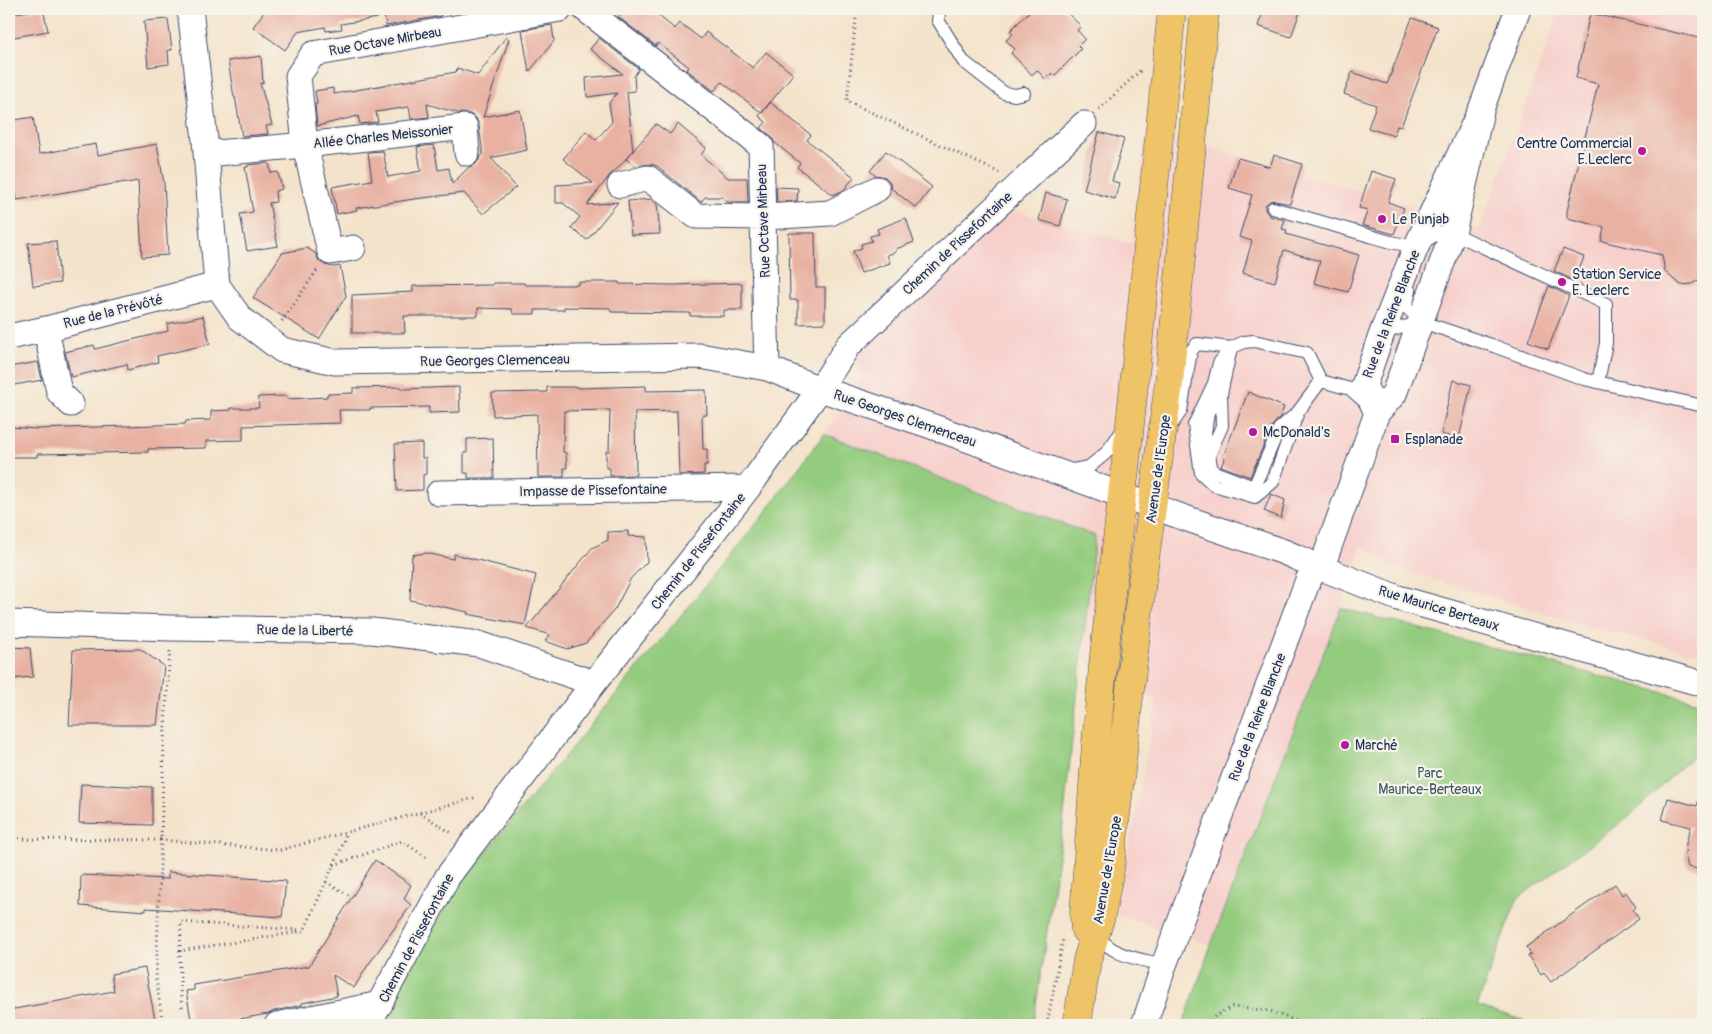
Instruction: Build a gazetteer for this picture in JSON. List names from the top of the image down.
{
  "streets": {
    "main road": ["Avenue de l'Europe"],
    "street": [
      "Rue Octave Mirbeau",
      "Allée Charles Meissonier",
      "Chemin de Pissefontaine",
      "Rue de la Prévôté",
      "Rue de la Reine Blanche",
      "Rue Georges Clemenceau",
      "Impasse de Pissefontaine",
      "Rue Maurice Berteaux",
      "Rue de la Liberté"
    ]
  },
  "crossings": [
    ["Rue Octave Mirbeau", "Allée Charles Meissonier"],
    ["Rue Octave Mirbeau", "Rue Georges Clemenceau"],
    ["Chemin de Pissefontaine", "Rue Georges Clemenceau"],
    ["Chemin de Pissefontaine", "Impasse de Pissefontaine"],
    ["Chemin de Pissefontaine", "Rue de la Liberté"],
    ["Rue de la Prévôté", "Rue Georges Clemenceau"],
    ["Rue de la Reine Blanche", "Rue Maurice Berteaux"],
    ["Rue Georges Clemenceau", "Avenue de l'Europe"],
    ["Rue Georges Clemenceau", "Rue Maurice Berteaux"],
    ["Avenue de l'Europe", "Rue Maurice Berteaux"]
  ],
  "parks": ["Parc Maurice-Berteaux"],
  "places": {
    "other": [
      "Centre Commercial E.Leclerc",
      "Le Punjab",
      "Station Service E. Leclerc",
      "McDonald's",
      "Marché"
    ],
    "transit": ["Esplanade"]
  }
}
